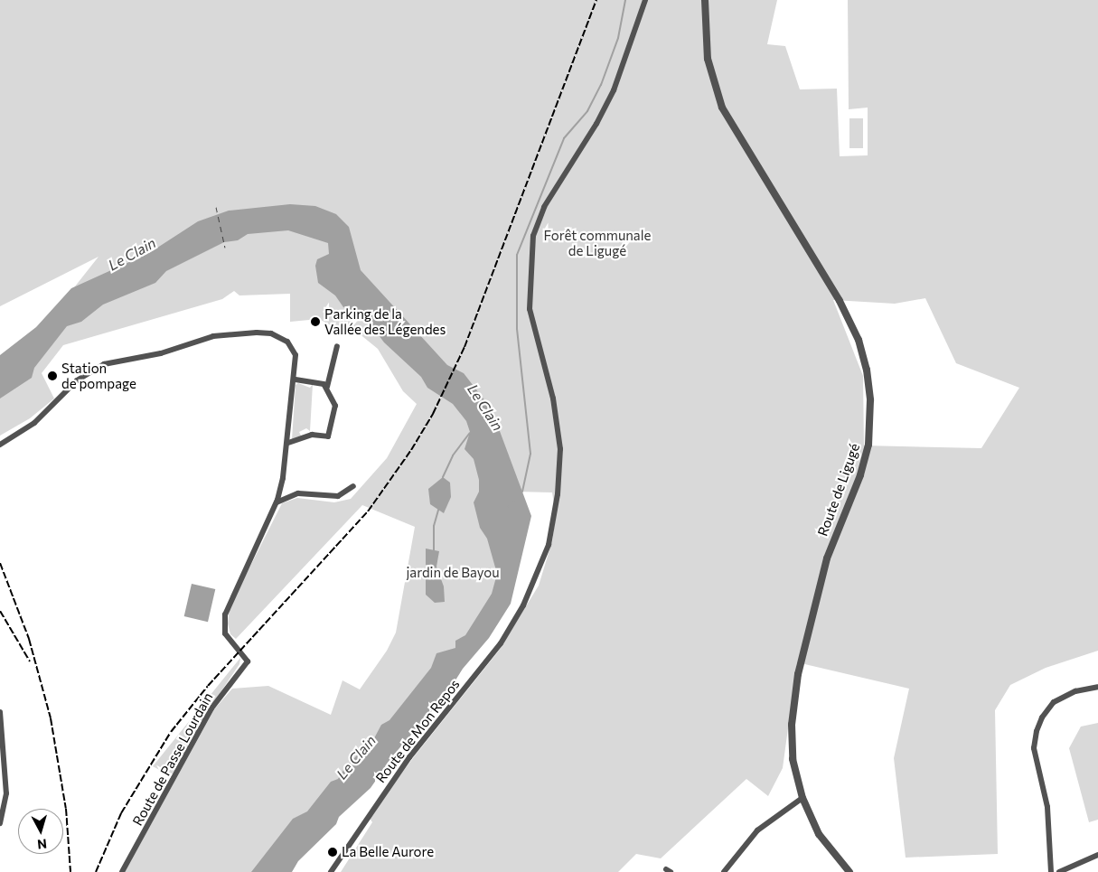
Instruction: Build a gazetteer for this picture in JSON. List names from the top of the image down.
{
  "streets": {
    "street": ["Route de Ligugé", "Route de Mon Repos", "Route de Passe Lourdain"]
  },
  "water": ["Le Clain"],
  "parks": ["Forêt communale de Ligugé", "jardin de Bayou"],
  "places": ["Parking de la Vallée des Légendes", "Station de pompage", "La Belle Aurore"],
  "north": "bottom"
}
